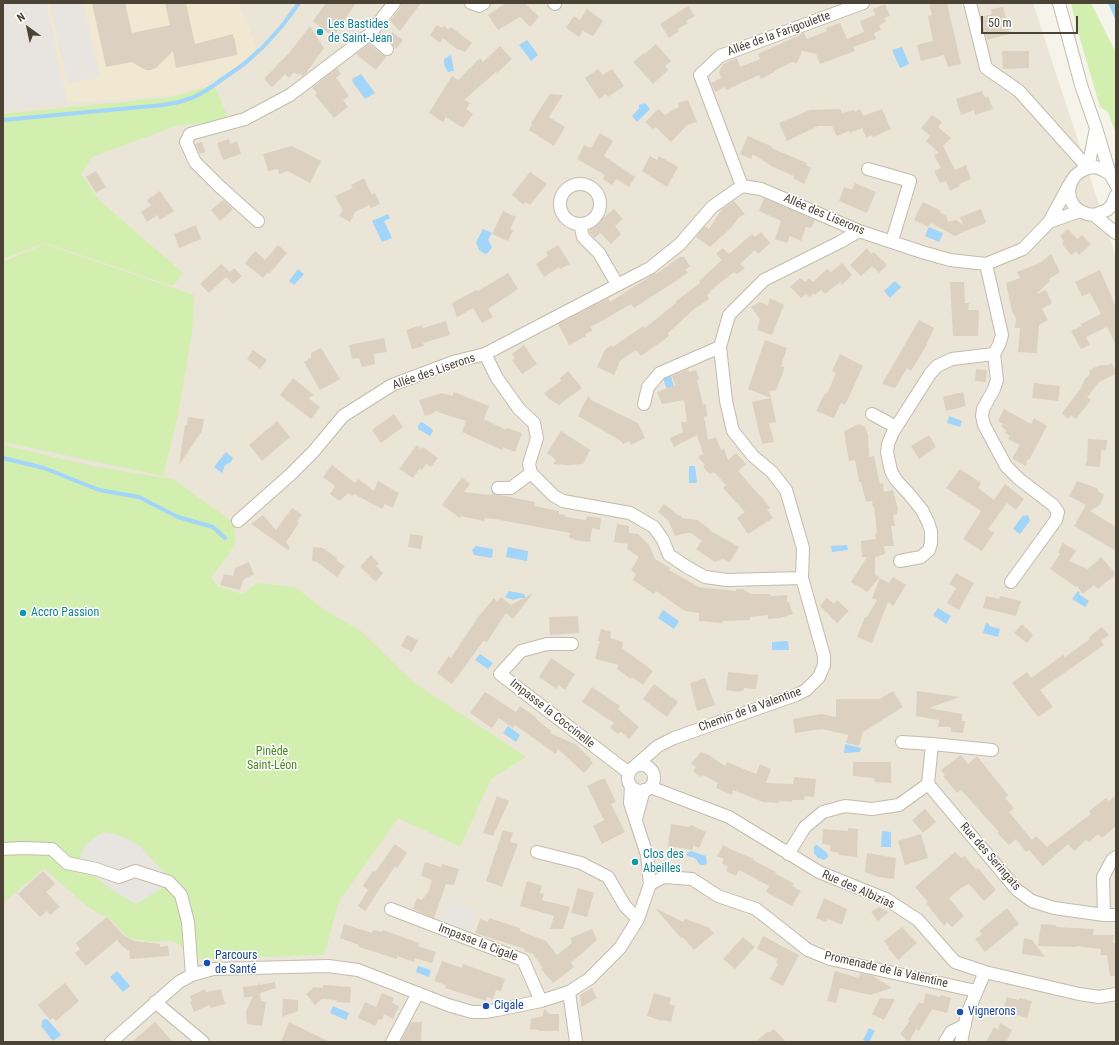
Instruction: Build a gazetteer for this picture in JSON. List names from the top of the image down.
{
  "streets": {
    "street": [
      "Allée de la Farigoulette",
      "Allée des Liserons",
      "Chemin de la Valentine",
      "Impasse la Coccinelle",
      "Rue des Seringats",
      "Rue des Albizias",
      "Impasse la Cigale",
      "Promenade de la Valentine"
    ]
  },
  "crossings": [
    ["Allée de la Farigoulette", "Allée des Liserons"],
    ["Chemin de la Valentine", "Impasse la Coccinelle"],
    ["Chemin de la Valentine", "Rue des Albizias"],
    ["Impasse la Coccinelle", "Rue des Albizias"]
  ],
  "parks": ["Pinède Saint-Léon"],
  "places": [
    "Les Bastides de Saint-Jean",
    "Accro Passion",
    "Clos des Abeilles",
    "Parcours de Santé",
    "Cigale",
    "Vignerons"
  ],
  "scale_bar": "50 m",
  "north": "top left"
}
